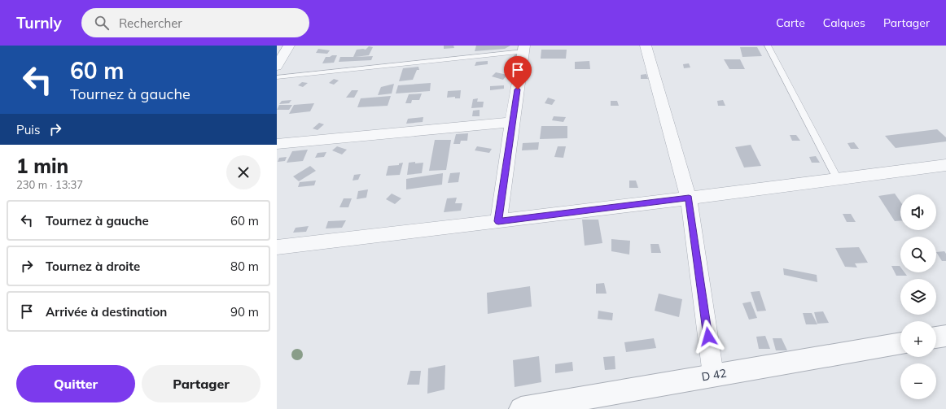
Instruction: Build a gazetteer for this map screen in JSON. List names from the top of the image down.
{
  "streets": {
    "street": ["D 42"]
  },
  "page": {
    "header": "Turnly",
    "search": "Rechercher",
    "nav": ["Carte", "Calques", "Partager"],
    "turn": ["60 m", "Tournez à gauche"],
    "then": "Puis",
    "heading": ["1 min", "230 m · 13:37"],
    "map_buttons": ["+", "−"],
    "list": [
      {
        "name": "Tournez à gauche",
        "value": "60 m"
      },
      {
        "name": "Tournez à droite",
        "value": "80 m"
      },
      {
        "name": "Arrivée à destination",
        "value": "90 m"
      }
    ],
    "buttons": ["Quitter", "Partager"]
  }
}
